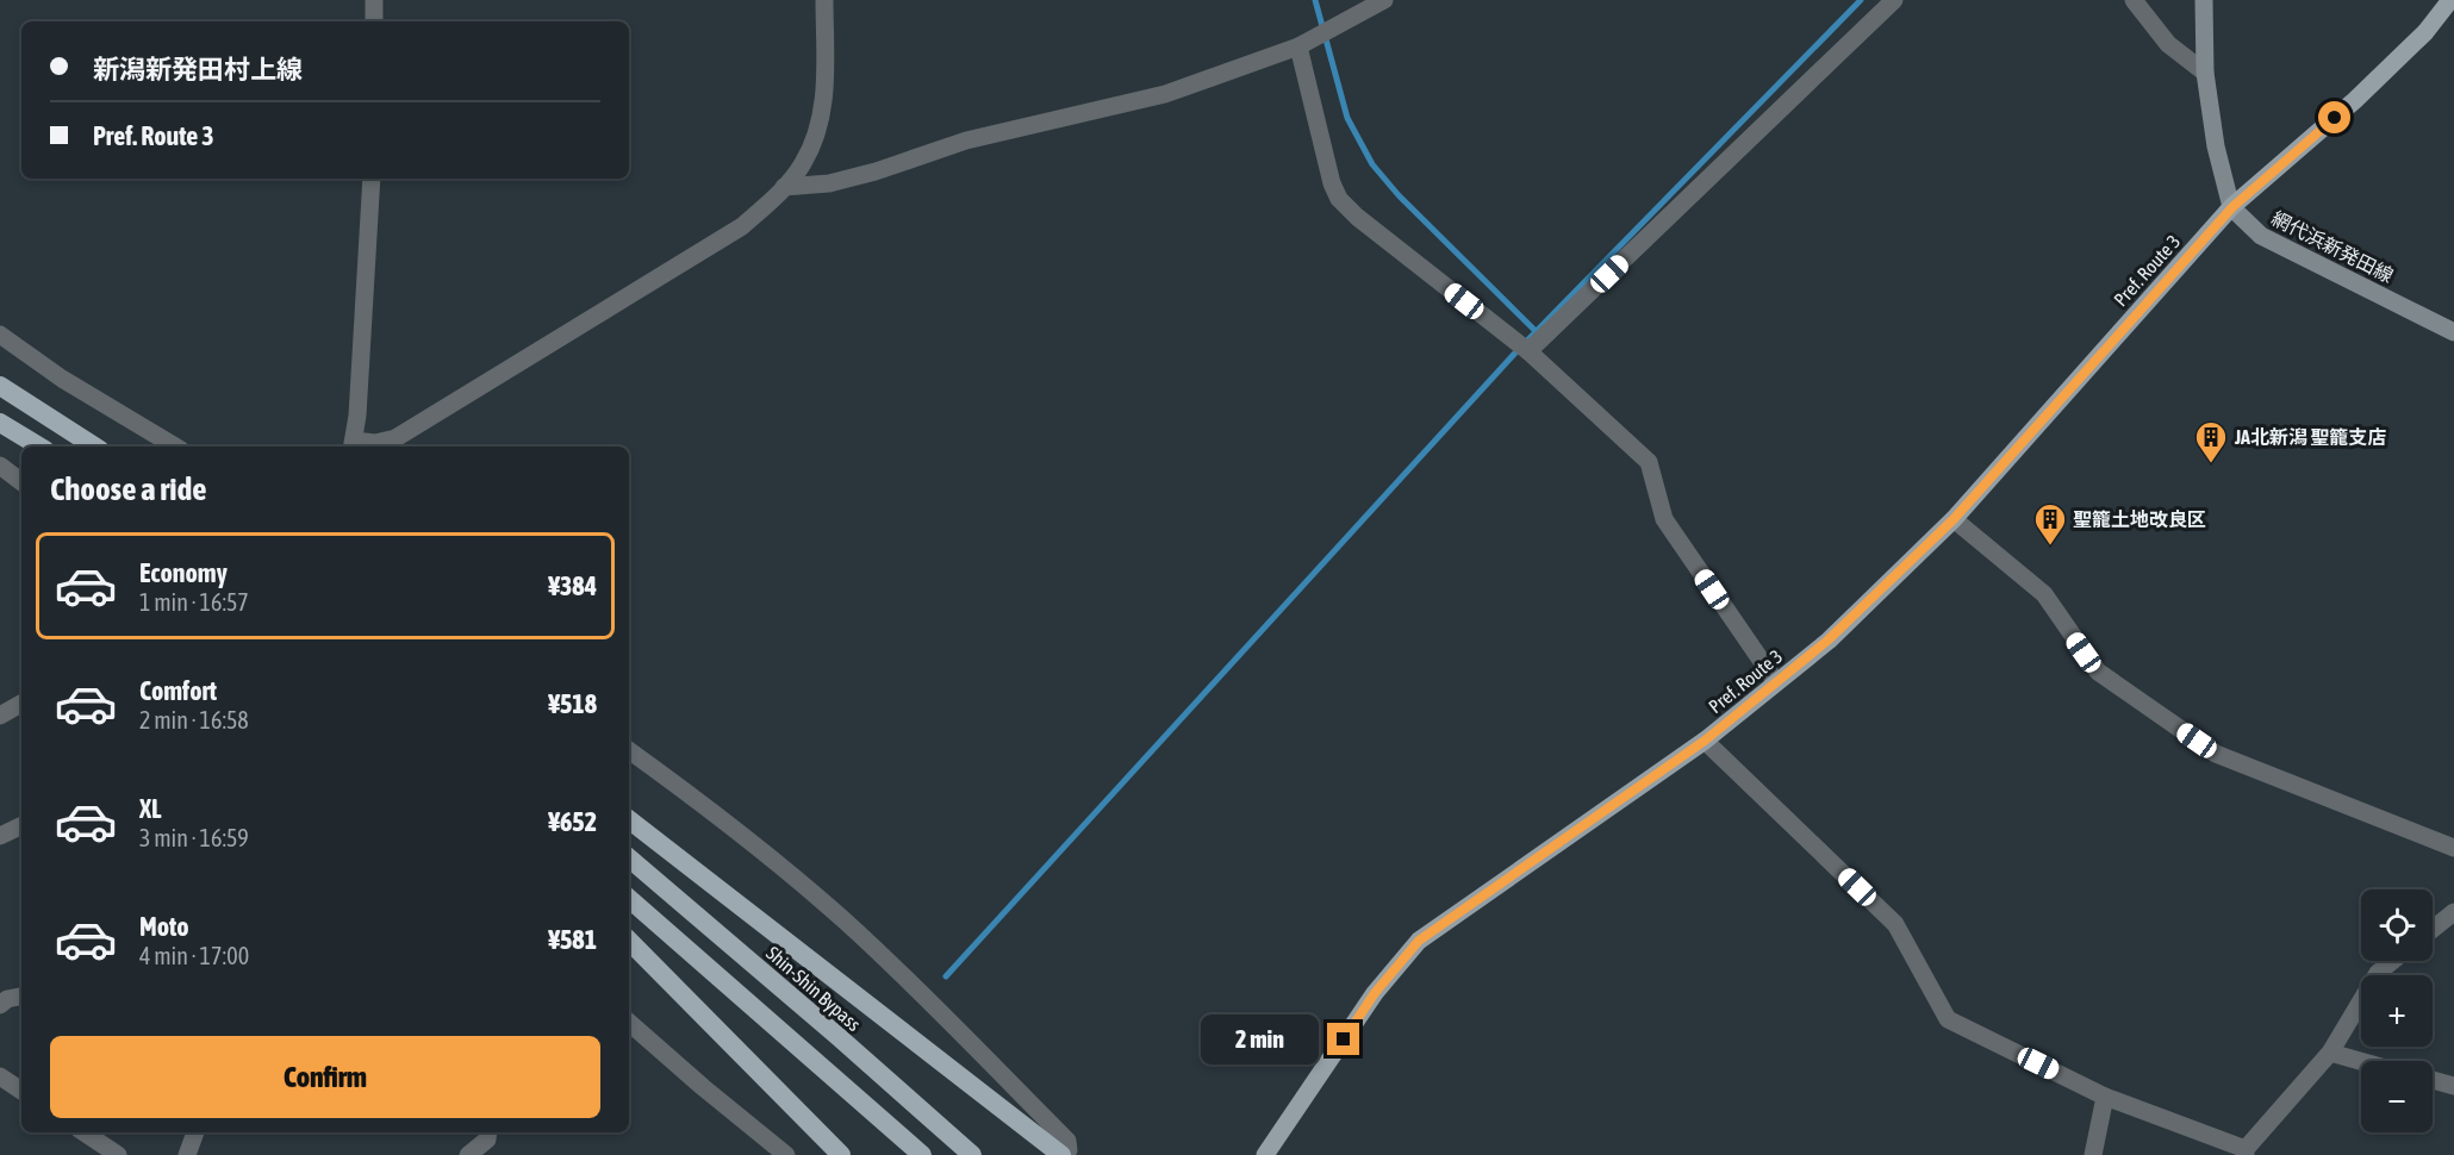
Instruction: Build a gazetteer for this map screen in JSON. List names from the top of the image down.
{
  "streets": {
    "highway": ["Shin-Shin Bypass"],
    "main road": ["網代浜新発田線", "Pref. Route 3"]
  },
  "crossings": [
    ["網代浜新発田線", "Pref. Route 3"]
  ],
  "places": {
    "building": ["JA北新潟 聖籠支店", "聖籠土地改良区"]
  },
  "page": {
    "banner": ["新潟新発田村上線", "Pref. Route 3"],
    "heading": "Choose a ride",
    "list": [
      {
        "name": "Economy",
        "note": "1 min · 16:57",
        "value": "¥384"
      },
      {
        "name": "Comfort",
        "note": "2 min · 16:58",
        "value": "¥518"
      },
      {
        "name": "XL",
        "note": "3 min · 16:59",
        "value": "¥652"
      },
      {
        "name": "Moto",
        "note": "4 min · 17:00",
        "value": "¥581"
      }
    ],
    "map_buttons": ["+", "−"],
    "bubble": "2 min",
    "buttons": "Confirm"
  }
}
